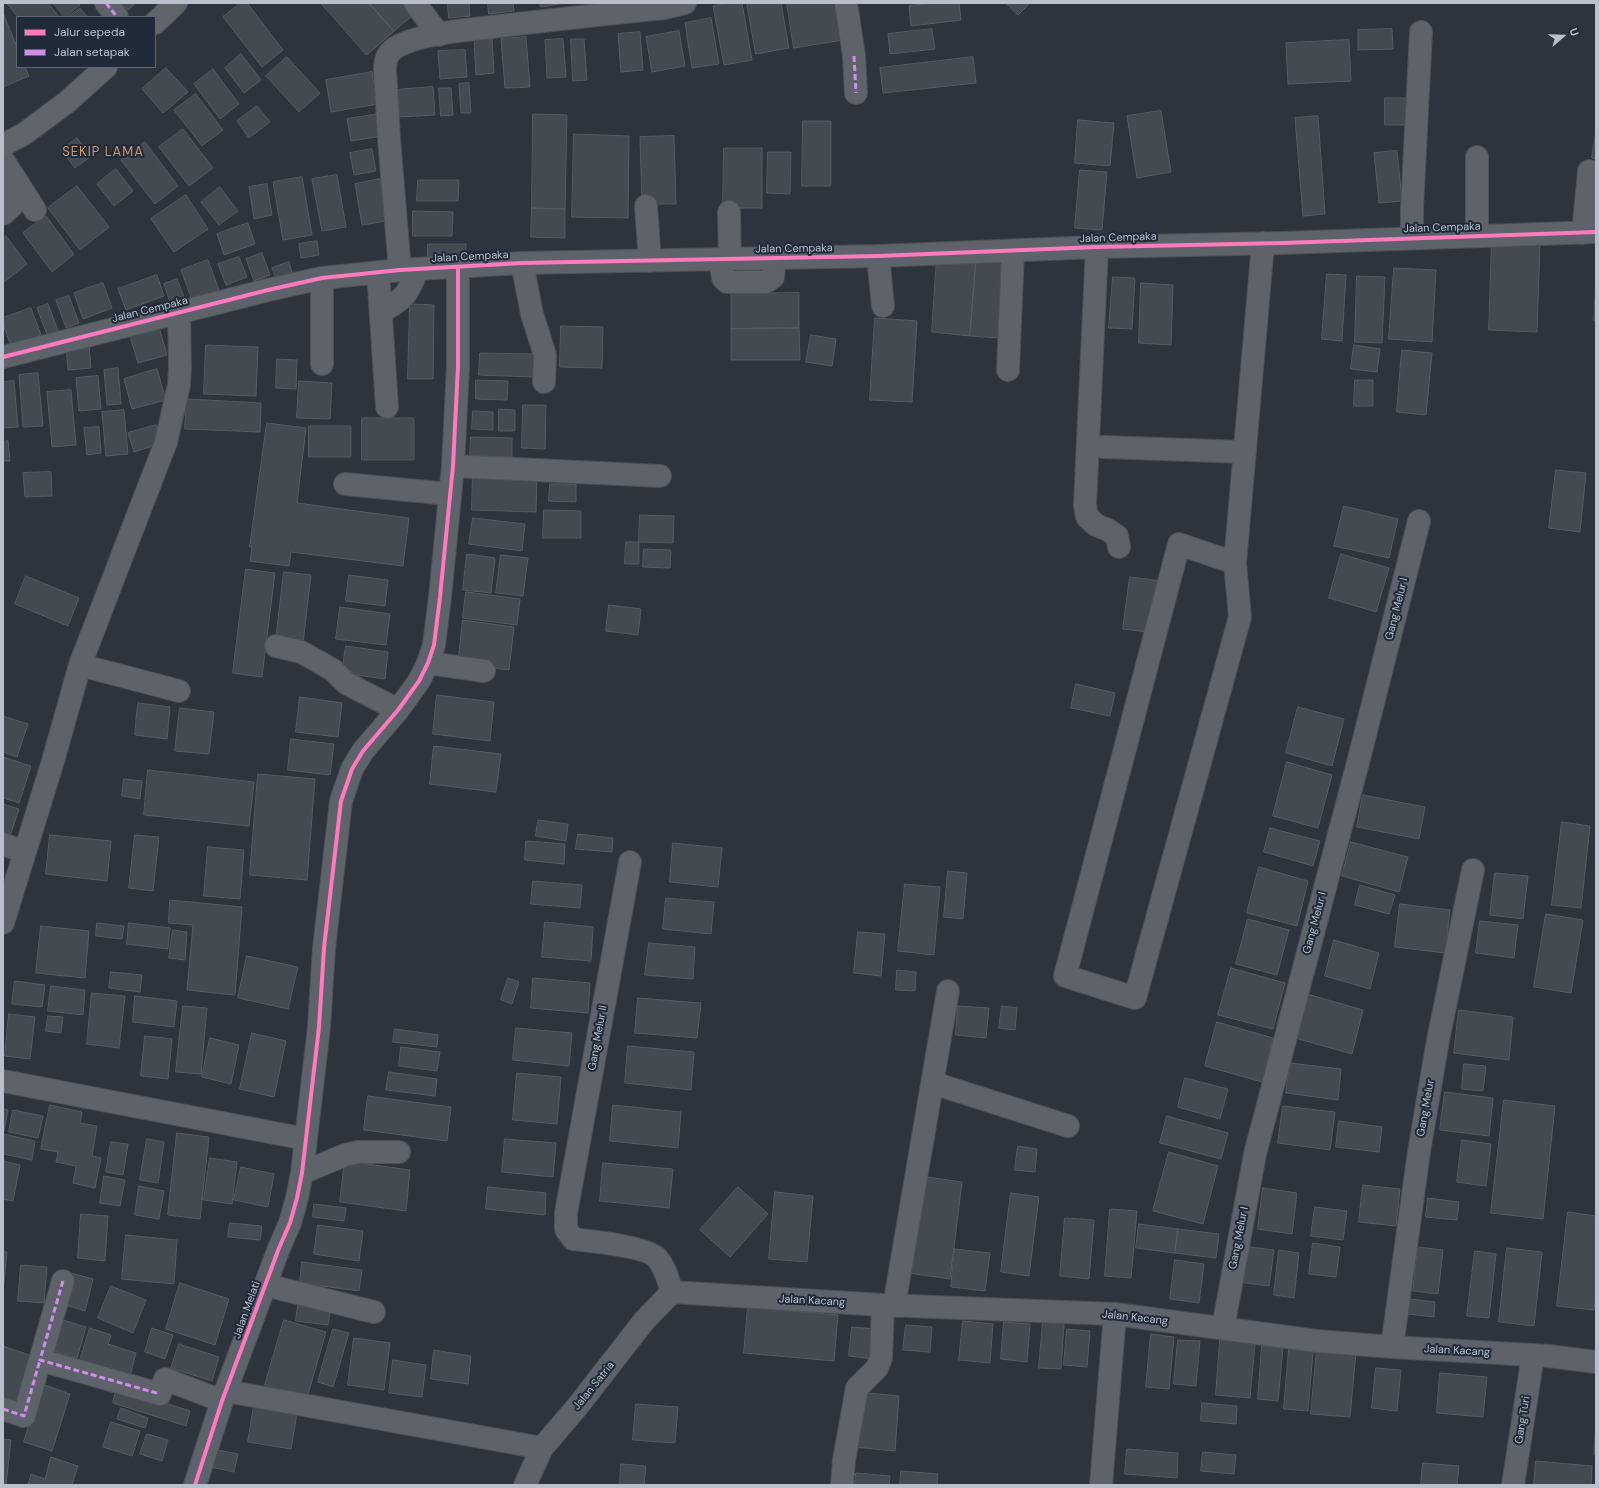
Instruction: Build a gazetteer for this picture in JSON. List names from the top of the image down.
{
  "streets": {
    "street": [
      "Jalan Cempaka",
      "Gang Melur I",
      "Gang Melur II",
      "Gang Melur",
      "Jalan Kacang",
      "Jalan Melati",
      "Jalan Satria",
      "Gang Turi"
    ]
  },
  "crossings": [
    ["Jalan Cempaka", "Jalan Melati"],
    ["Gang Melur I", "Jalan Kacang"],
    ["Gang Melur II", "Jalan Kacang"],
    ["Gang Melur II", "Jalan Satria"],
    ["Gang Melur", "Jalan Kacang"],
    ["Jalan Kacang", "Jalan Satria"],
    ["Jalan Kacang", "Gang Turi"]
  ],
  "districts": ["SEKIP LAMA"],
  "legend": ["Jalur sepeda", "Jalan setapak"],
  "north": "right"
}
